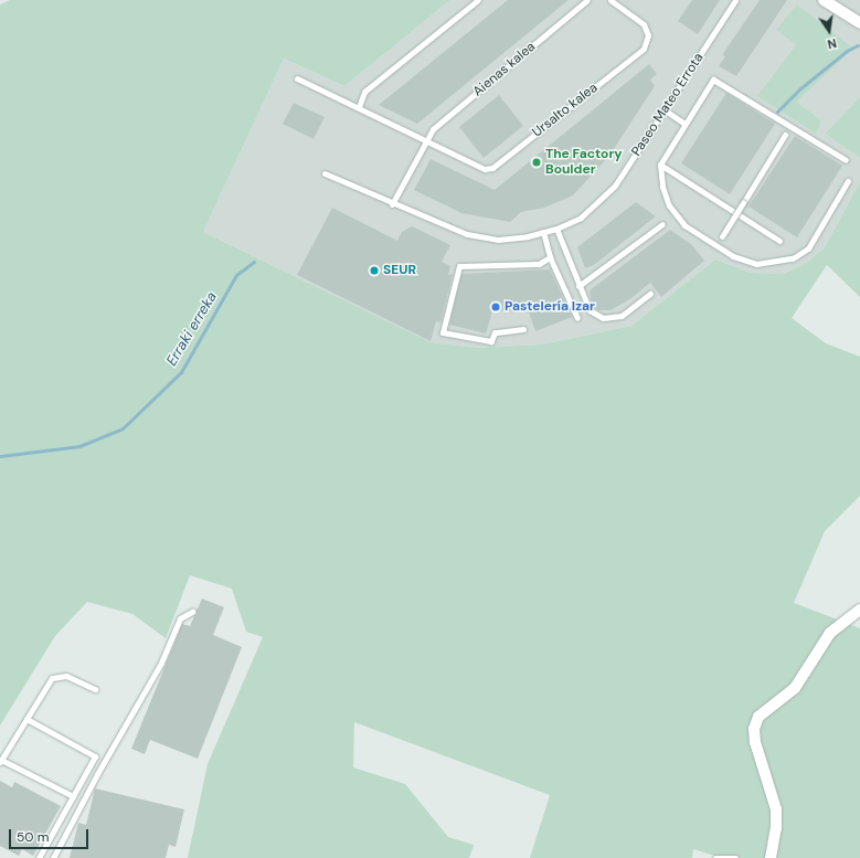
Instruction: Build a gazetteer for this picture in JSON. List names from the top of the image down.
{
  "streets": {
    "lane": ["Aienas kalea", "Paseo Mateo Errota", "Ursalto kalea"]
  },
  "crossings": [
    ["Aienas kalea", "Ursalto kalea"]
  ],
  "water": ["Erraki erreka"],
  "places": ["The Factory Boulder", "SEUR", "Pastelería Izar"],
  "scale_bar": "50 m",
  "north": "bottom"
}
